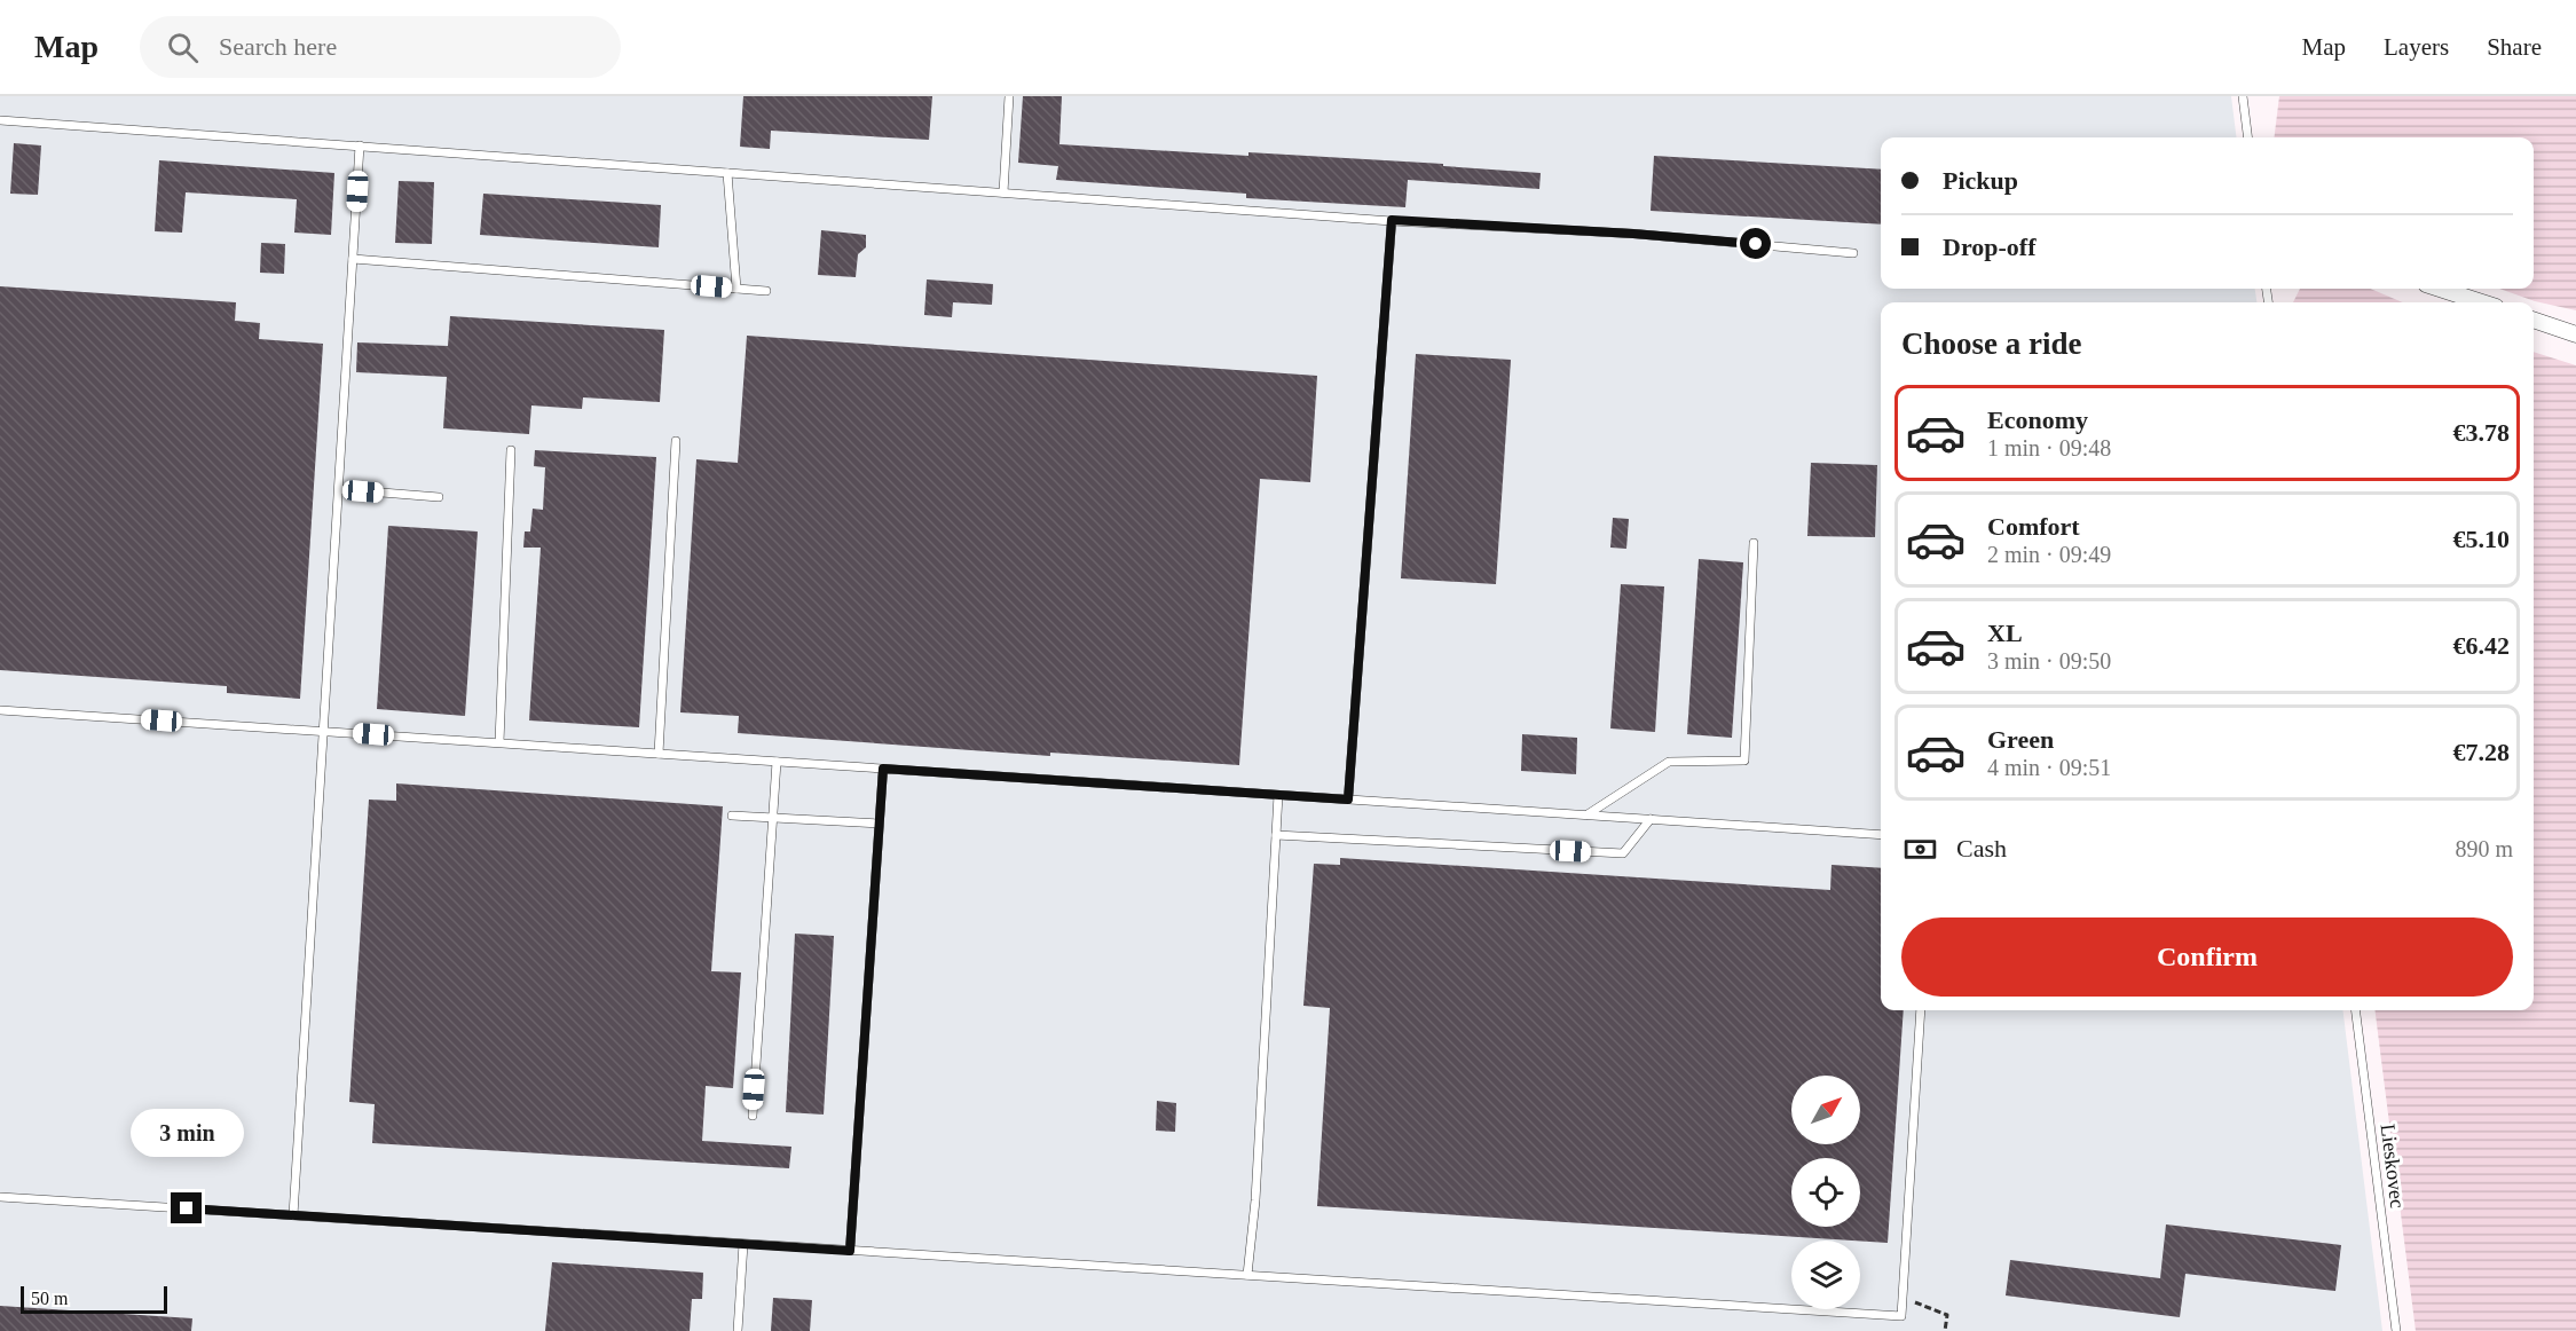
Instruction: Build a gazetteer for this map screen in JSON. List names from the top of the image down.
{
  "streets": {
    "lane": ["Lieskovec"]
  },
  "scale_bar": "50 m",
  "north": "top right",
  "page": {
    "header": "Map",
    "search": "Search here",
    "nav": ["Map", "Layers", "Share"],
    "banner": ["Pickup", "Drop-off"],
    "heading": "Choose a ride",
    "list": [
      {
        "name": "Economy",
        "note": "1 min · 09:48",
        "value": "€3.78"
      },
      {
        "name": "Comfort",
        "note": "2 min · 09:49",
        "value": "€5.10"
      },
      {
        "name": "XL",
        "note": "3 min · 09:50",
        "value": "€6.42"
      },
      {
        "name": "Green",
        "note": "4 min · 09:51",
        "value": "€7.28"
      }
    ],
    "pay": ["Cash", "890 m"],
    "buttons": "Confirm",
    "bubble": "3 min",
    "scale": "50 m"
  }
}
